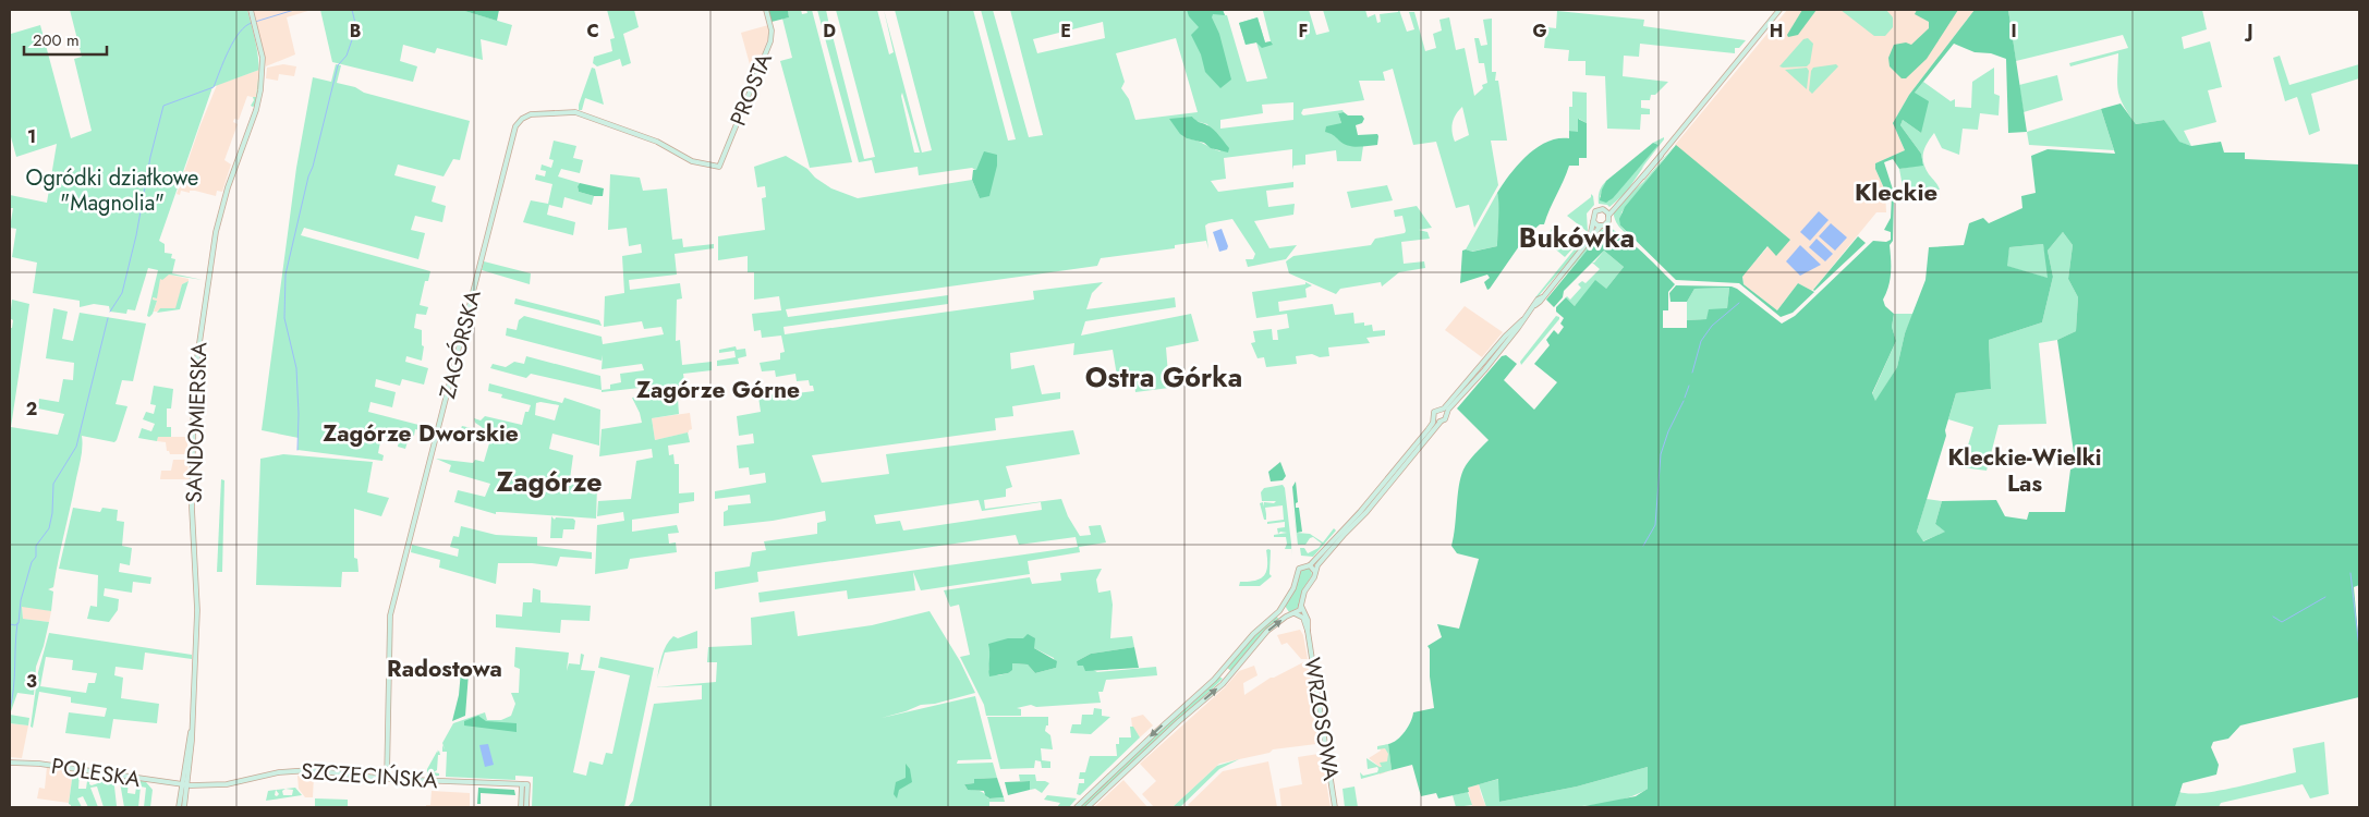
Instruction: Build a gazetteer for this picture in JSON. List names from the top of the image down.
{
  "streets": {
    "street": [
      "PROSTA",
      "ZAGÓRSKA",
      "SANDOMIERSKA",
      "WRZOSOWA",
      "POLESKA",
      "SZCZECIŃSKA"
    ]
  },
  "crossings": [
    ["PROSTA", "ZAGÓRSKA"],
    ["ZAGÓRSKA", "SZCZECIŃSKA"],
    ["SANDOMIERSKA", "POLESKA"],
    ["SANDOMIERSKA", "SZCZECIŃSKA"],
    ["POLESKA", "SZCZECIŃSKA"]
  ],
  "districts": [
    "Kleckie",
    "Bukówka",
    "Ostra Górka",
    "Zagórze Górne",
    "Zagórze Dworskie",
    "Kleckie-Wielki Las",
    "Zagórze",
    "Radostowa"
  ],
  "parks": ["Ogródki działkowe \"Magnolia\""],
  "scale_bar": "200 m",
  "grid": {
    "columns": [
      "B",
      "C",
      "D",
      "E",
      "F",
      "G",
      "H",
      "I",
      "J"
    ],
    "rows": ["1", "2", "3"]
  }
}
